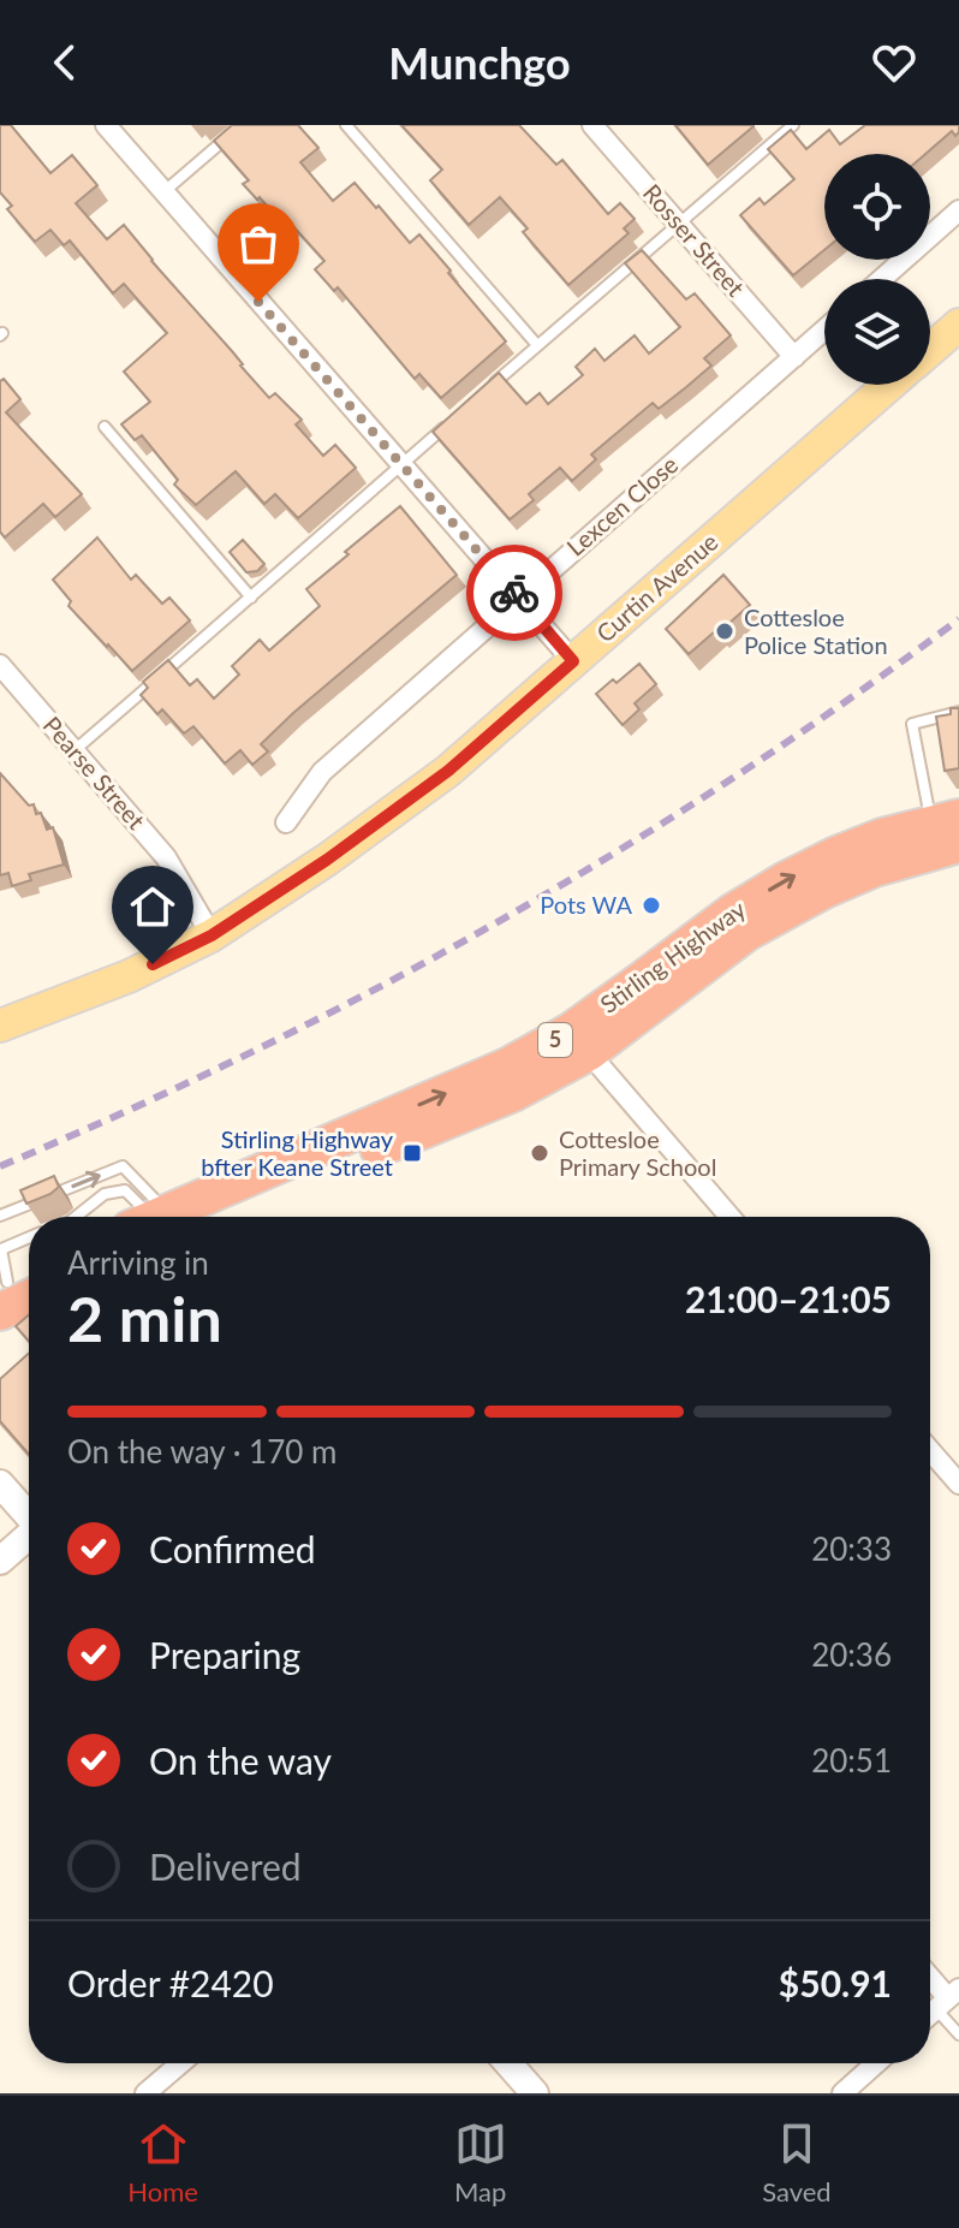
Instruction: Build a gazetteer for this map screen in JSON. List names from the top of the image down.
{
  "streets": {
    "highway": ["Stirling Highway", "5"],
    "main road": ["Curtin Avenue"],
    "street": ["Rosser Street", "Lexcen Close", "Pearse Street"]
  },
  "crossings": [
    ["Rosser Street", "Lexcen Close"],
    ["Curtin Avenue", "Pearse Street"]
  ],
  "places": {
    "other": ["Cottesloe Police Station", "Pots WA", "Cottesloe Primary School"],
    "transit": ["Stirling Highway bfter Keane Street"]
  },
  "page": {
    "header": "Munchgo",
    "heading": ["2 min", "Arriving in", "21:00–21:05"],
    "panel": ["Order #2420", "$50.91"],
    "bar": "On the way · 170 m",
    "list": [
      ["Confirmed", "20:33"],
      ["Preparing", "20:36"],
      ["On the way", "20:51"],
      "Delivered"
    ],
    "tabs": ["Home", "Map", "Saved"]
  }
}
